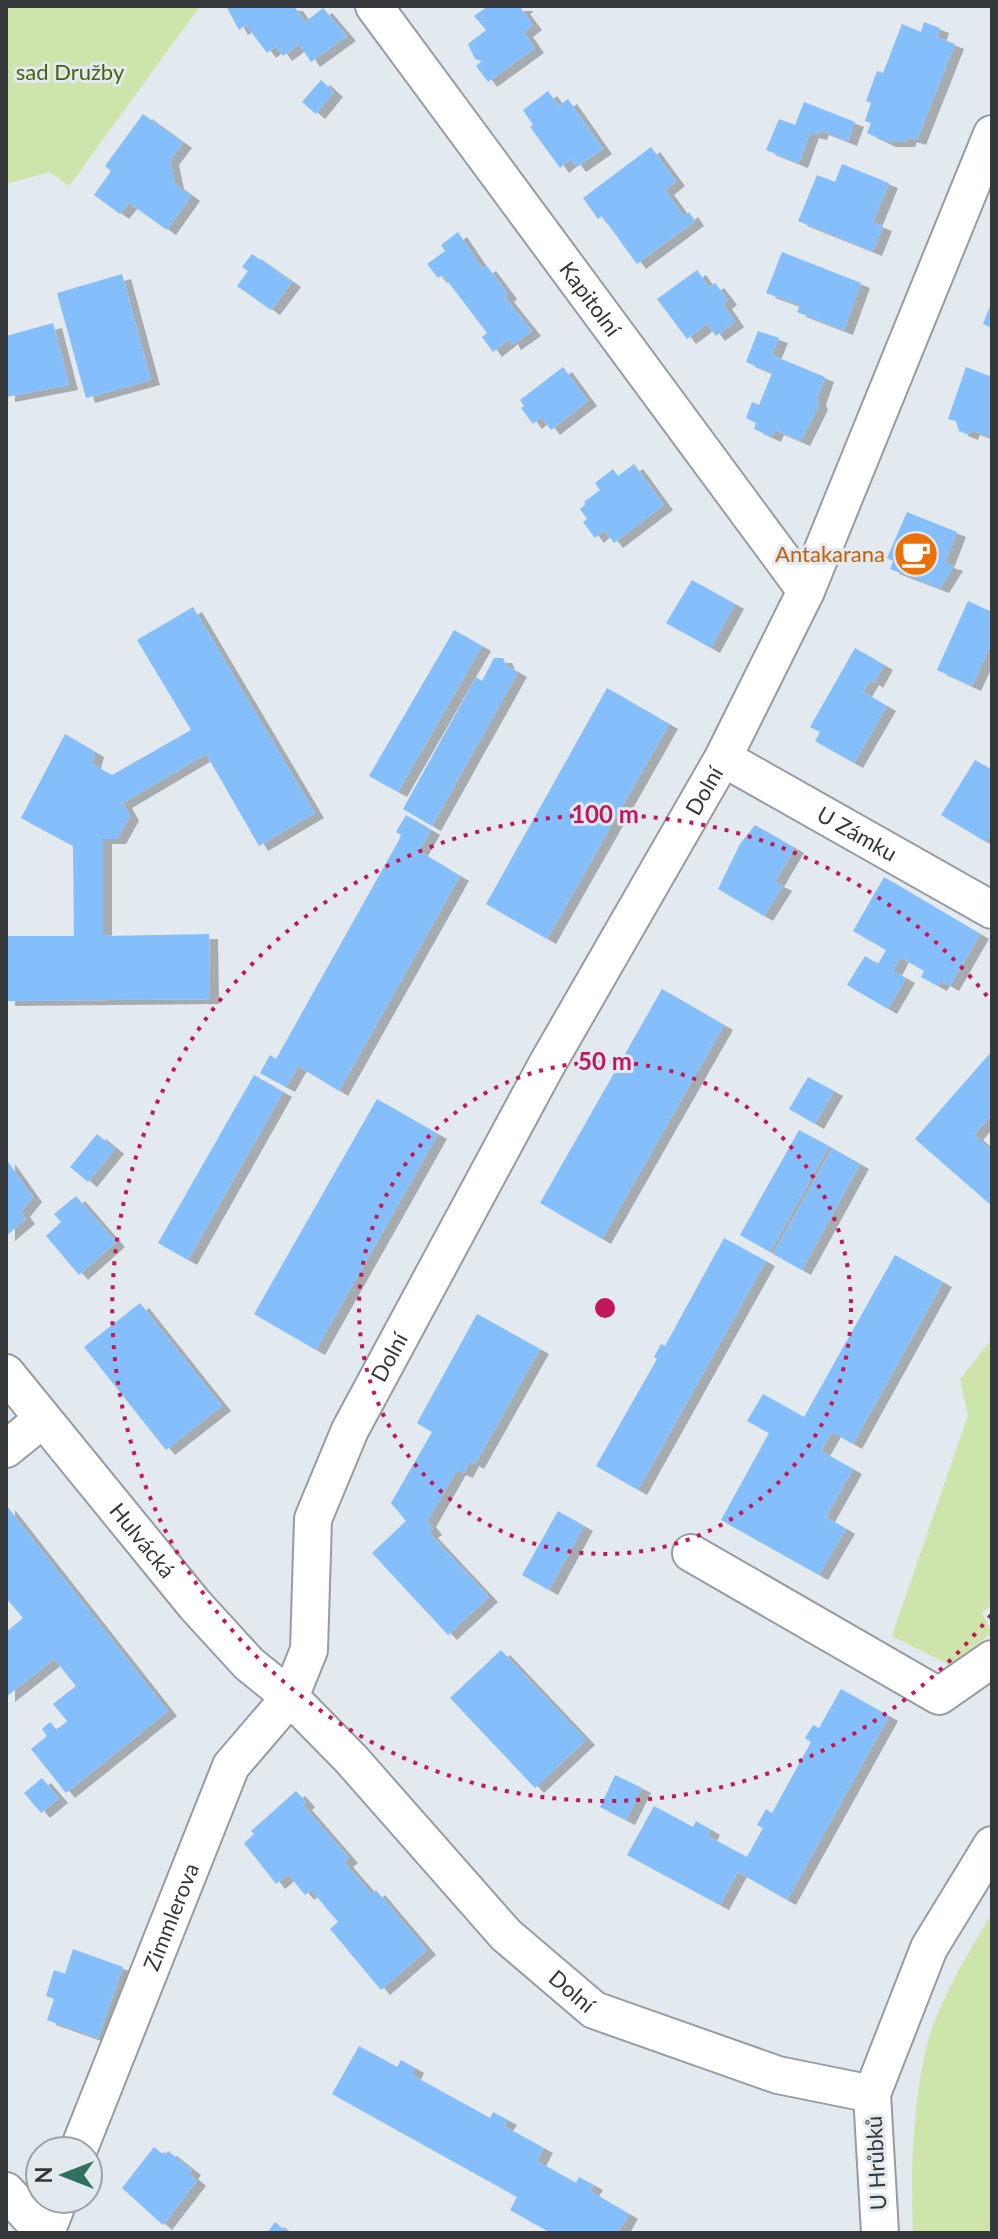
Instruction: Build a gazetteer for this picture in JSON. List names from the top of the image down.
{
  "streets": {
    "street": [
      "Kapitolní",
      "Dolní",
      "U Zámku",
      "Hulvácká",
      "Zimmlerova",
      "U Hrůbků"
    ]
  },
  "crossings": [
    ["Kapitolní", "Dolní"],
    ["Dolní", "U Zámku"],
    ["Dolní", "Hulvácká"],
    ["Dolní", "Zimmlerova"],
    ["Dolní", "U Hrůbků"],
    ["Hulvácká", "Zimmlerova"]
  ],
  "parks": ["sad Družby"],
  "places": {
    "cafe": ["Antakarana"]
  },
  "north": "left",
  "rings": ["100 m", "50 m"]
}
